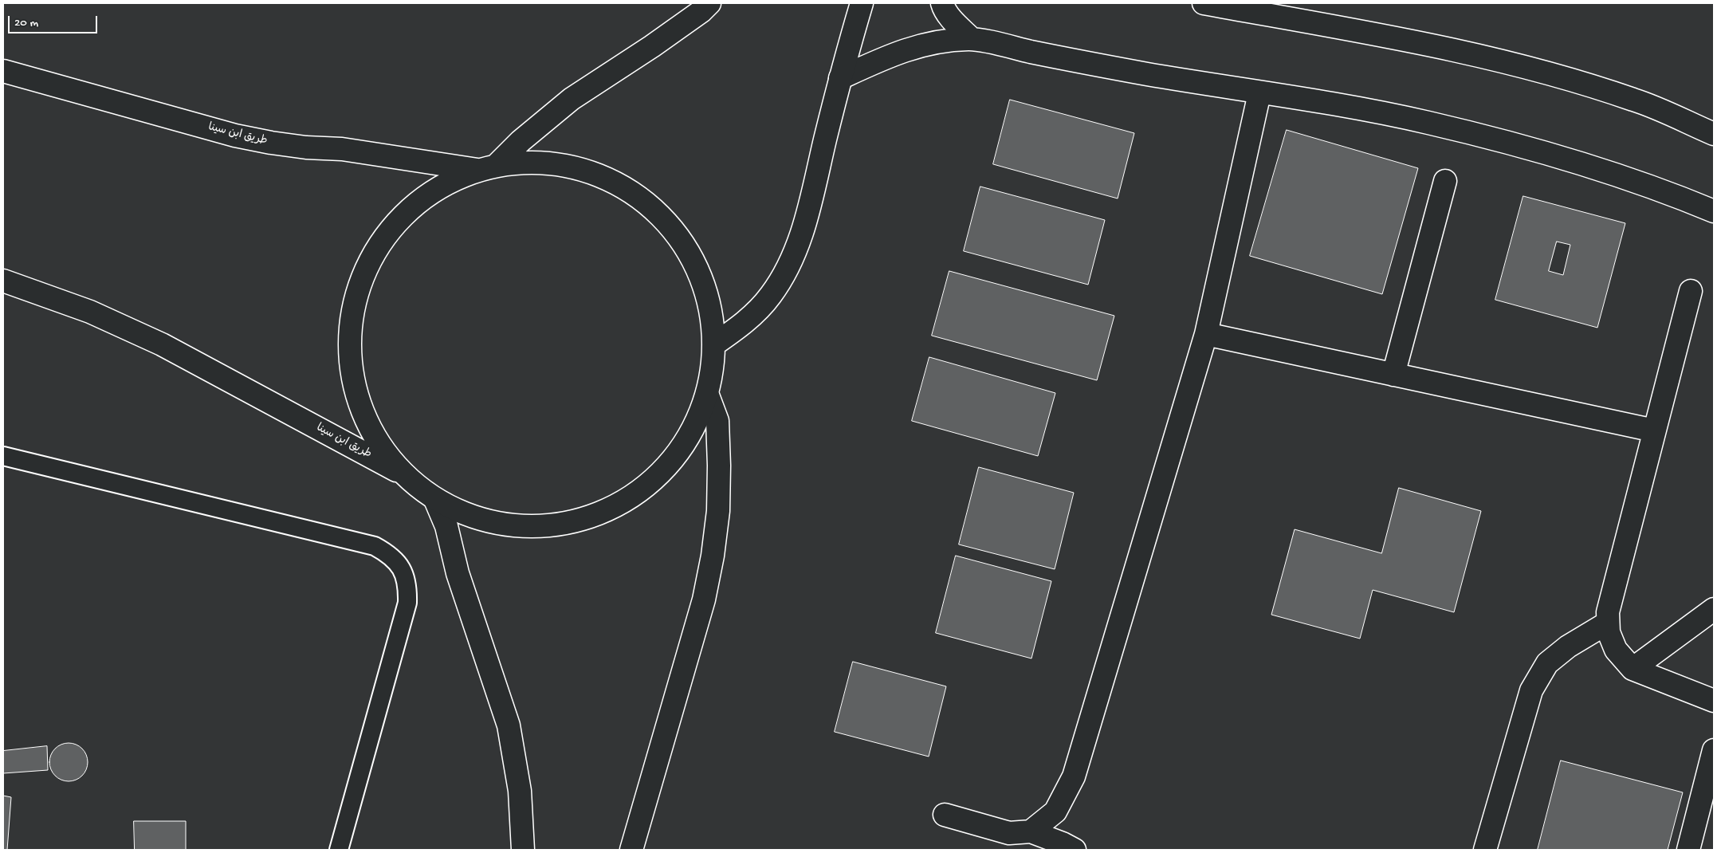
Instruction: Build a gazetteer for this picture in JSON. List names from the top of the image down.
{
  "streets": {
    "street": ["طريق ابن سينا"]
  },
  "scale_bar": "20 m"
}
